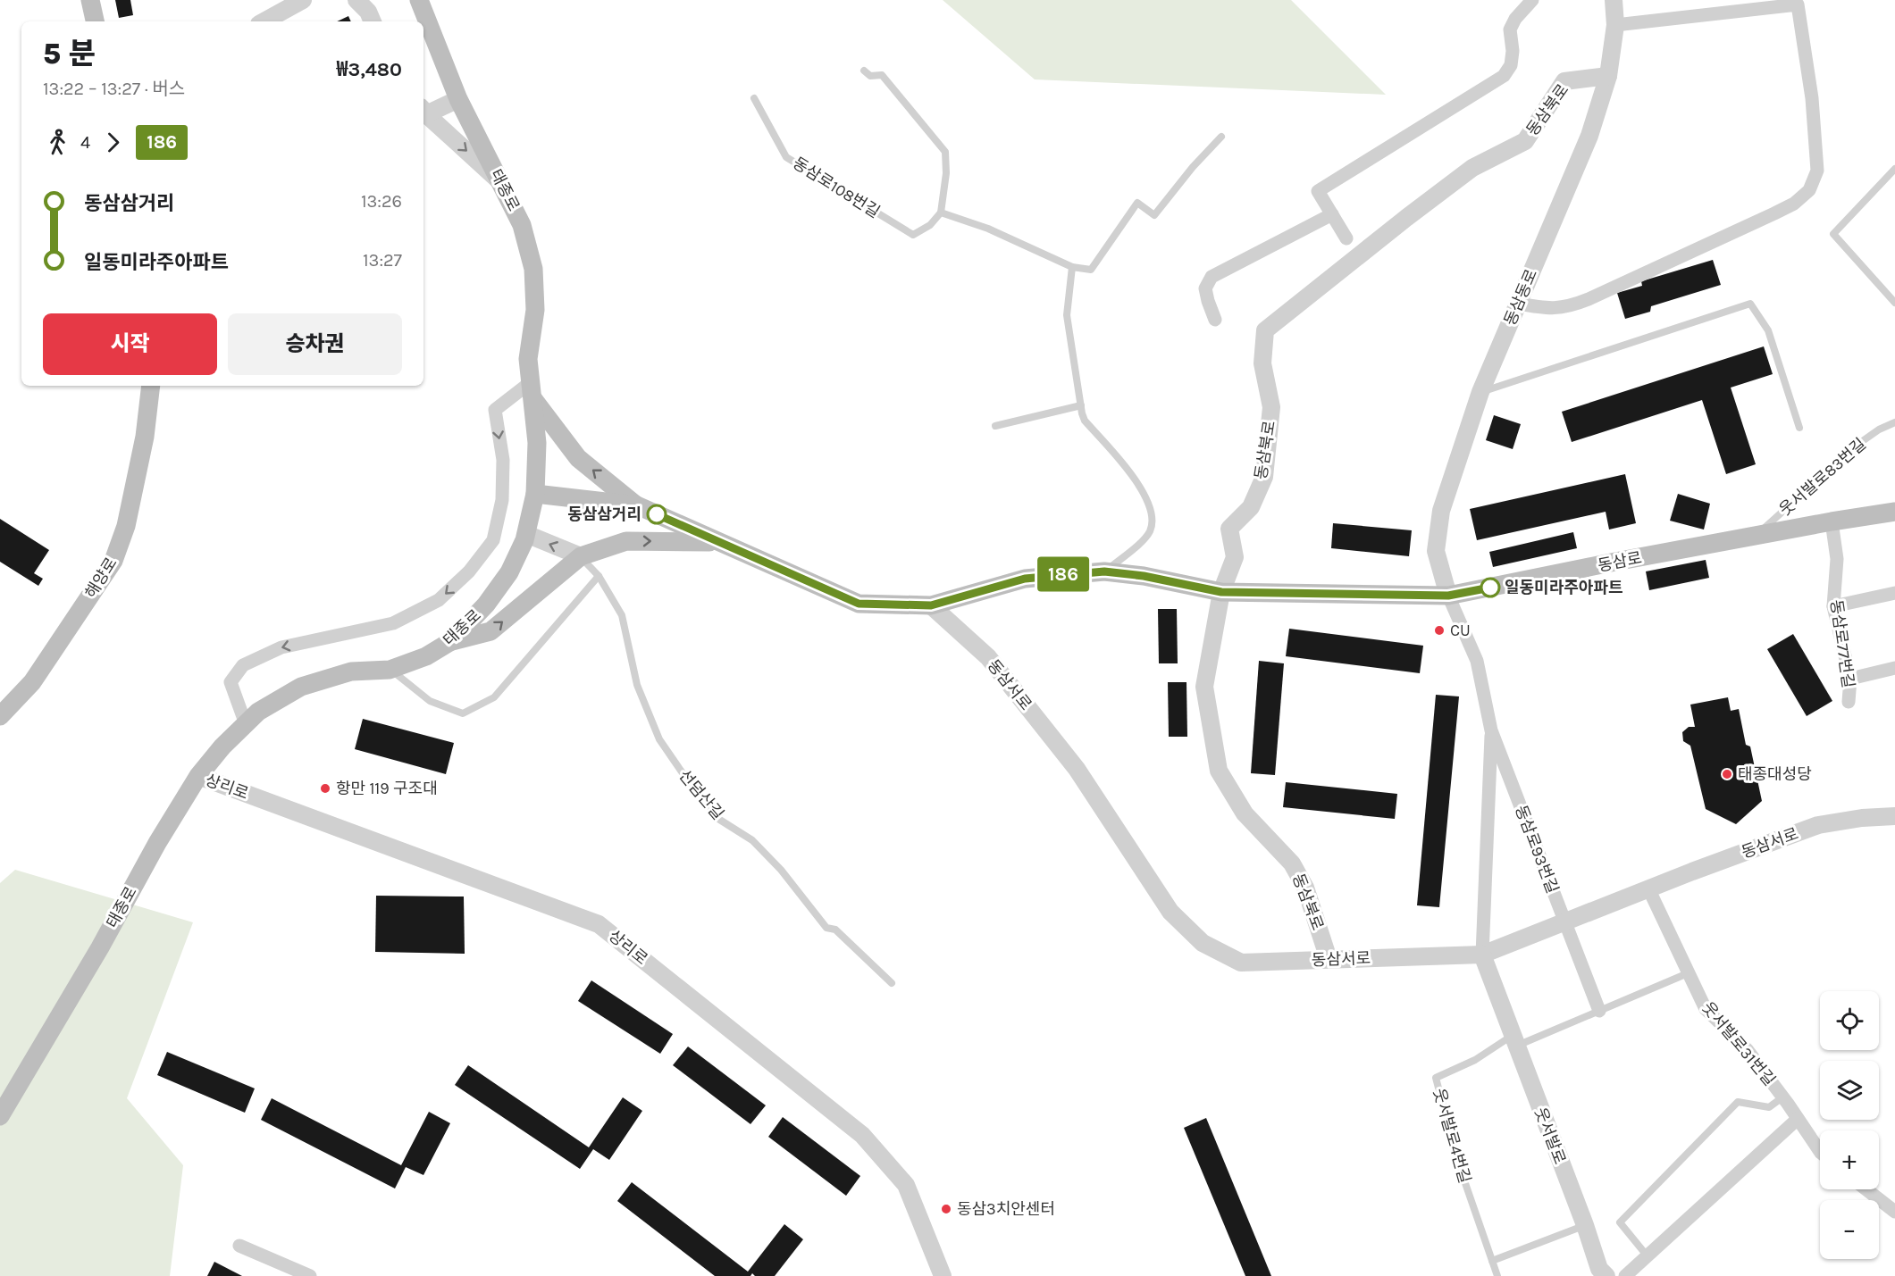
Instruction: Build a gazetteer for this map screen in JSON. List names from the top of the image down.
{
  "streets": {
    "main road": ["태종로", "동삼로", "해양로"],
    "street": [
      "동삼북로",
      "동삼동로",
      "동삼로77번길",
      "동삼서로",
      "상리로",
      "동삼로93번길",
      "웃서발로31번길",
      "웃서발로"
    ],
    "lane": [
      "동삼로108번길",
      "웃서발로83번길",
      "선덤산길",
      "웃서발로4번길"
    ]
  },
  "crossings": [
    ["동삼북로", "동삼동로"],
    ["동삼북로", "동삼로"],
    ["동삼북로", "동삼서로"],
    ["태종로", "동삼로"],
    ["태종로", "상리로"],
    ["동삼동로", "동삼로"],
    ["동삼동로", "동삼로93번길"],
    ["웃서발로83번길", "동삼로"],
    ["동삼로", "동삼로77번길"],
    ["동삼로", "동삼서로"],
    ["동삼로", "동삼로93번길"],
    ["동삼서로", "동삼로93번길"],
    ["동삼서로", "웃서발로31번길"],
    ["동삼서로", "웃서발로"],
    ["웃서발로4번길", "웃서발로"]
  ],
  "places": [
    "동삼삼거리",
    "일동미라주아파트",
    "CU",
    "태종대성당",
    "항만 119 구조대",
    "동삼3치안센터"
  ],
  "lines": ["bus line 186"],
  "page": {
    "on_map": "186",
    "heading": ["5 분", "13:22 – 13:27 · 버스", "₩3,480"],
    "legs": ["4", "186"],
    "list": [
      {
        "name": "동삼삼거리",
        "value": "13:26"
      },
      {
        "name": "일동미라주아파트",
        "value": "13:27"
      }
    ],
    "buttons": ["시작", "승차권"],
    "map_buttons": ["+", "−"]
  }
}
